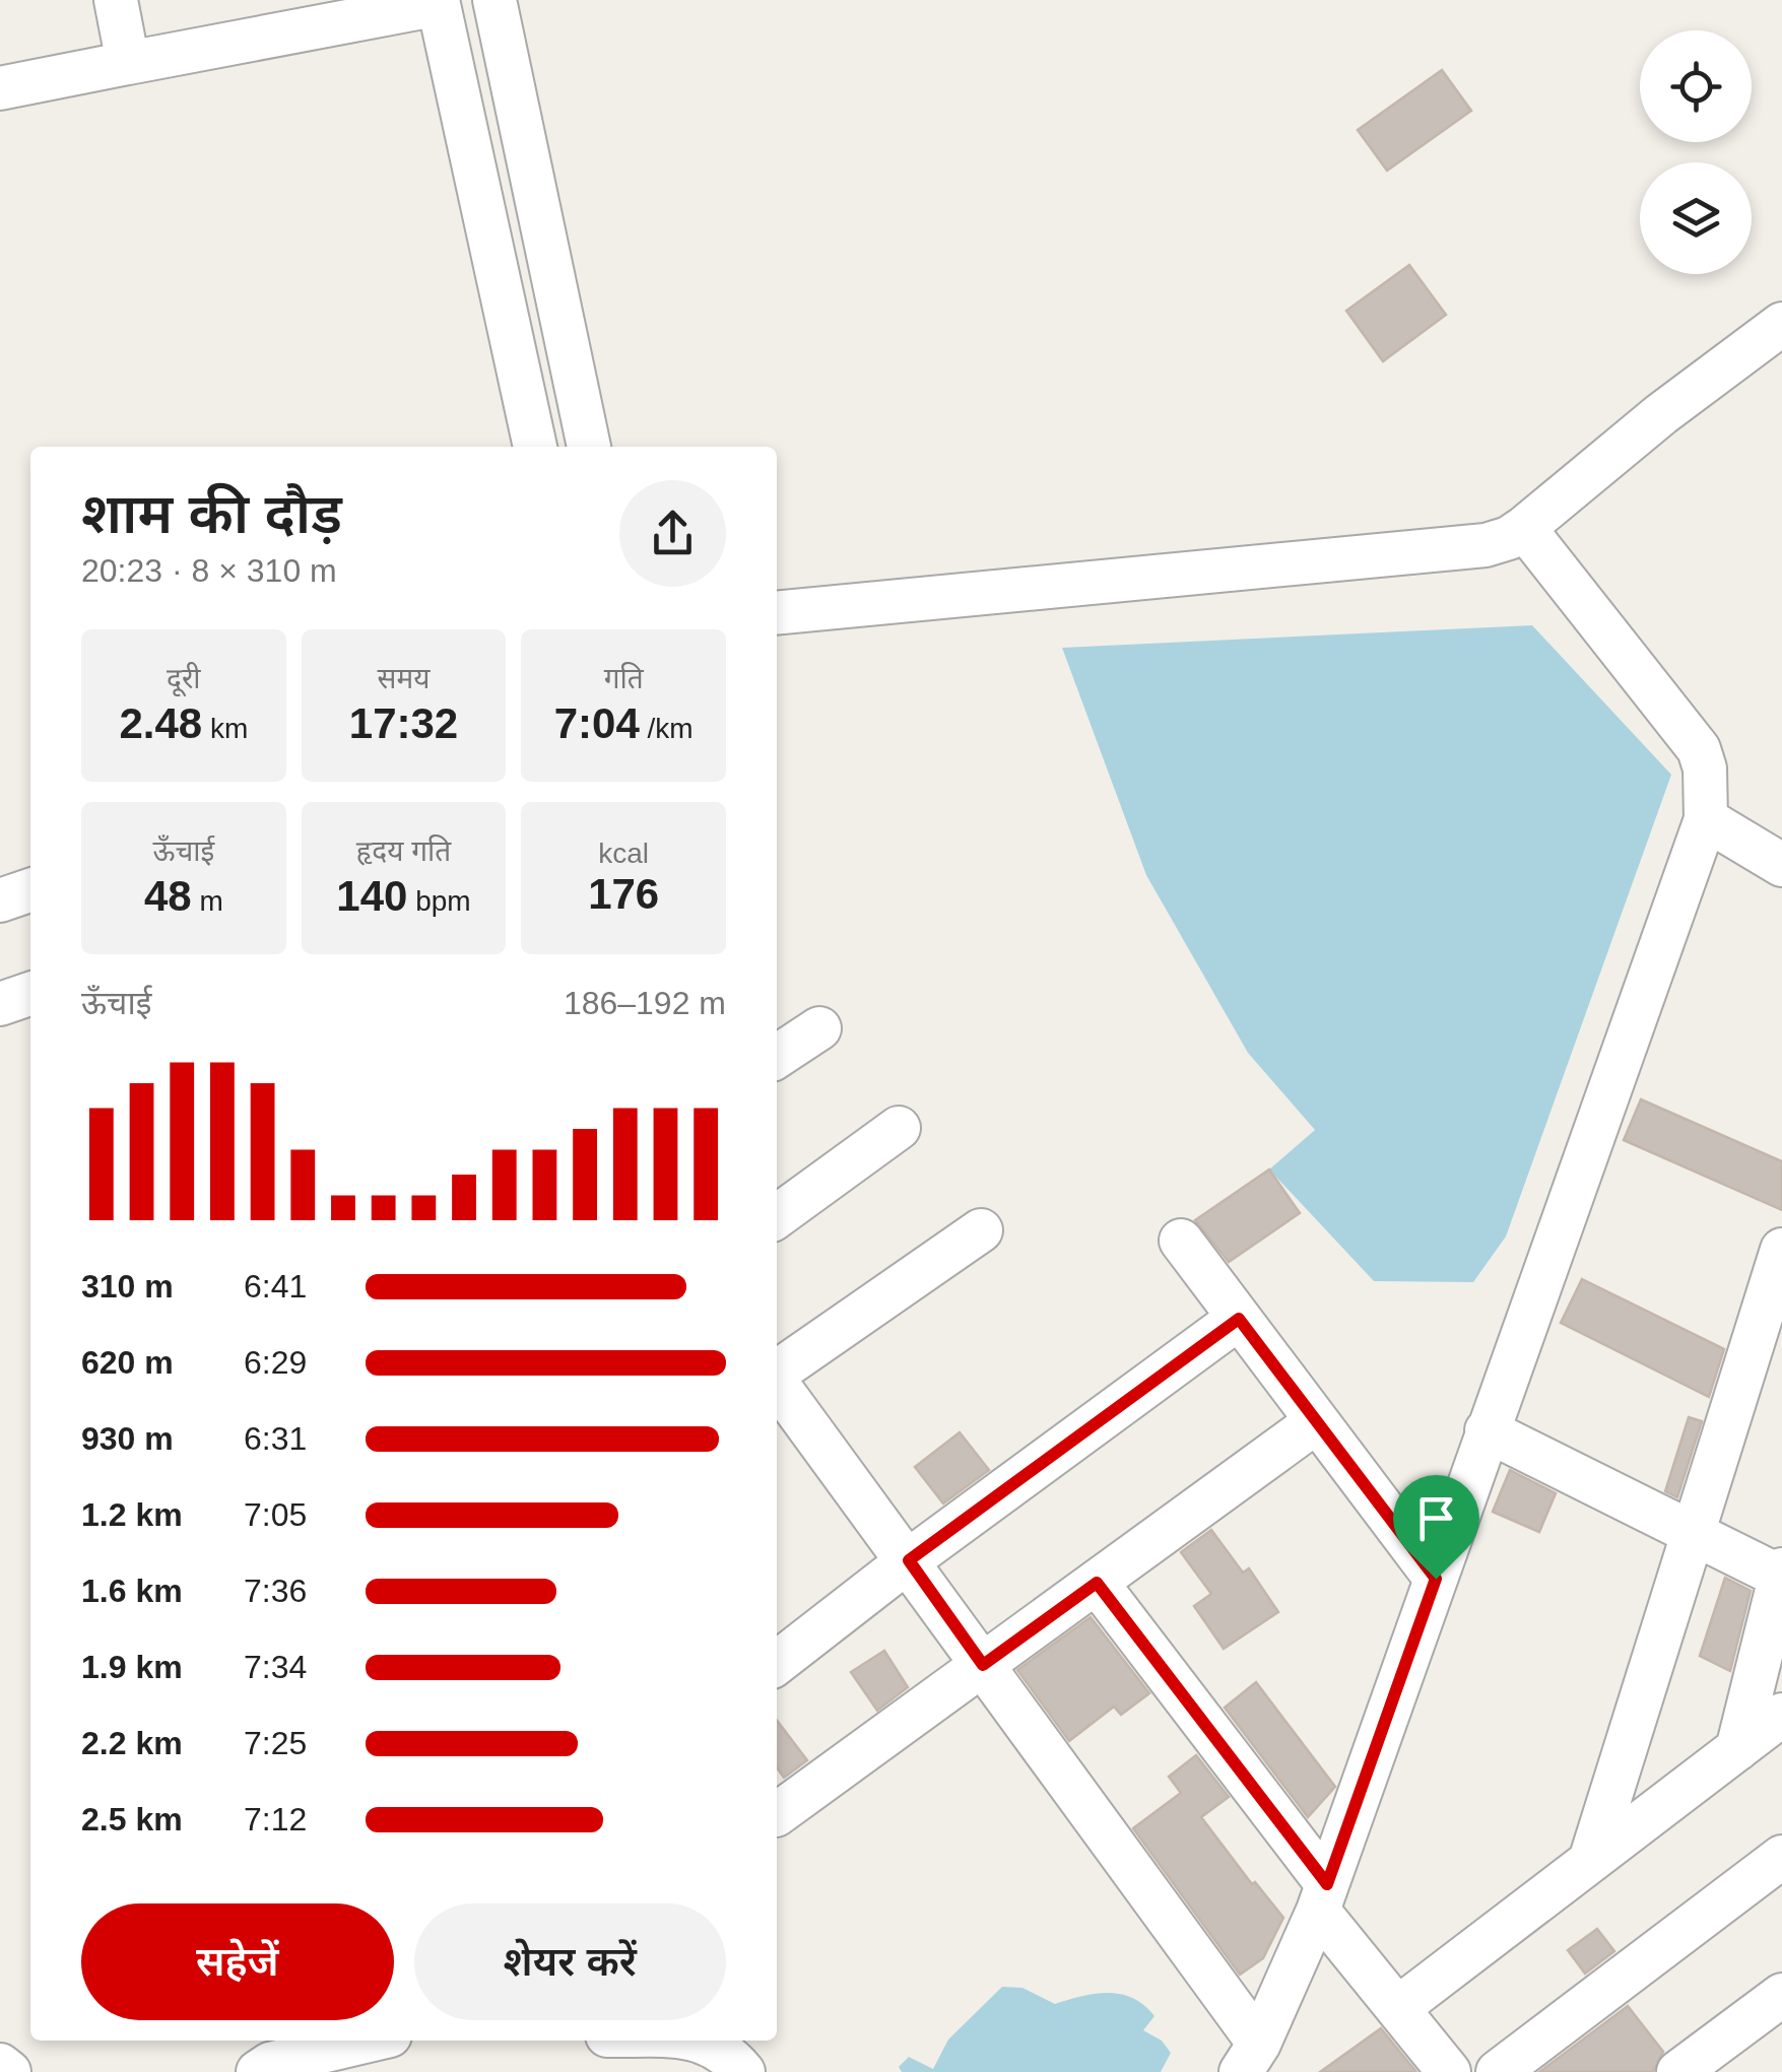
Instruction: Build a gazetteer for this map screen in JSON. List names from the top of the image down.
{
  "page": {
    "heading": ["शाम की दौड़", "20:23 · 8 × 310 m"],
    "stats": [
      ["दूरी", "2.48 km"],
      ["समय", "17:32"],
      ["गति", "7:04 /km"],
      ["ऊँचाई", "48 m"],
      ["हृदय गति", "140 bpm"],
      ["kcal", "176"]
    ],
    "chart": ["ऊँचाई", "186–192 m"],
    "list": [
      {
        "name": "310 m",
        "note": "6:41"
      },
      {
        "name": "620 m",
        "note": "6:29"
      },
      {
        "name": "930 m",
        "note": "6:31"
      },
      {
        "name": "1.2 km",
        "note": "7:05"
      },
      {
        "name": "1.6 km",
        "note": "7:36"
      },
      {
        "name": "1.9 km",
        "note": "7:34"
      },
      {
        "name": "2.2 km",
        "note": "7:25"
      },
      {
        "name": "2.5 km",
        "note": "7:12"
      }
    ],
    "buttons": ["सहेजें", "शेयर करें"]
  }
}
